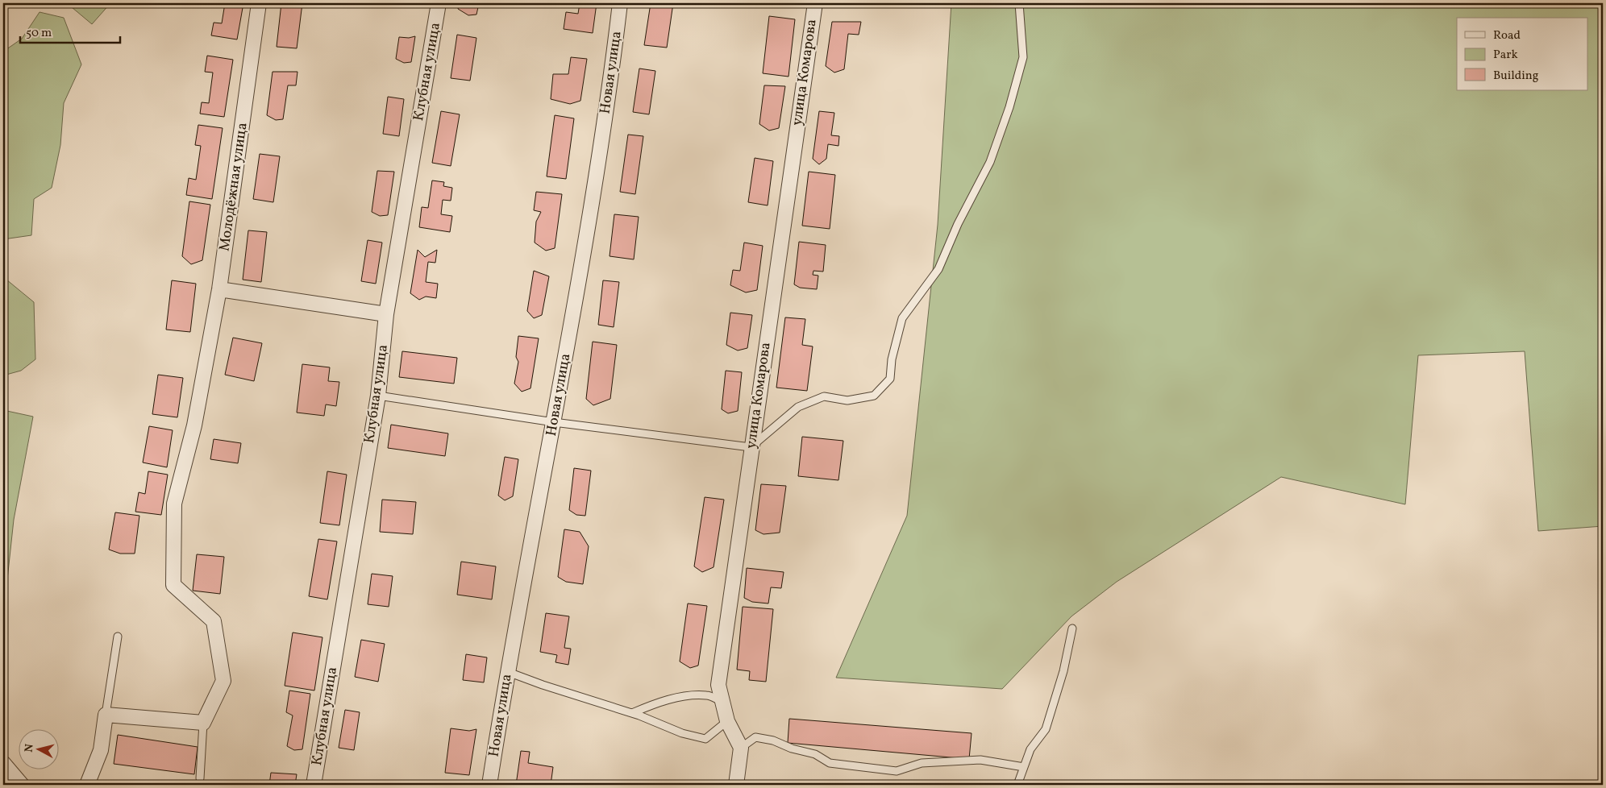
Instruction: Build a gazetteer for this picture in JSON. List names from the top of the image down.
{
  "streets": {
    "street": [
      "Клубная улица",
      "Новая улица",
      "улица Комарова",
      "Молодёжная улица"
    ]
  },
  "legend": ["Road", "Park", "Building"],
  "scale_bar": "50 m",
  "north": "left"
}
